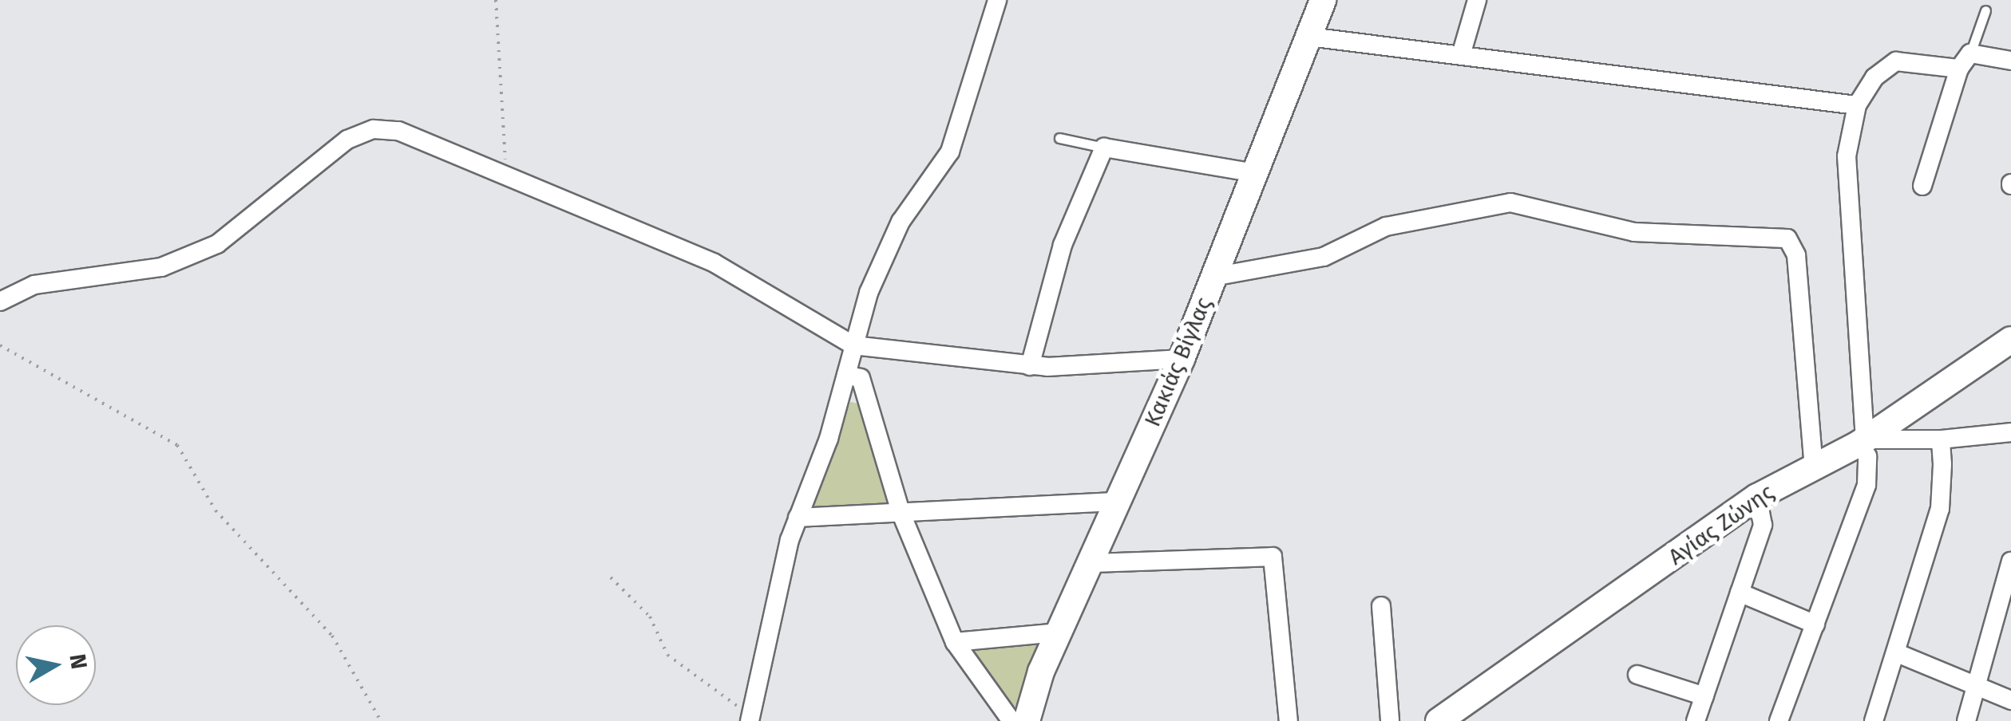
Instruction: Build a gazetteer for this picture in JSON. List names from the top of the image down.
{
  "streets": {
    "street": ["Κακιάς Βίγλας", "Αγίας Ζώνης"]
  },
  "north": "right"
}
